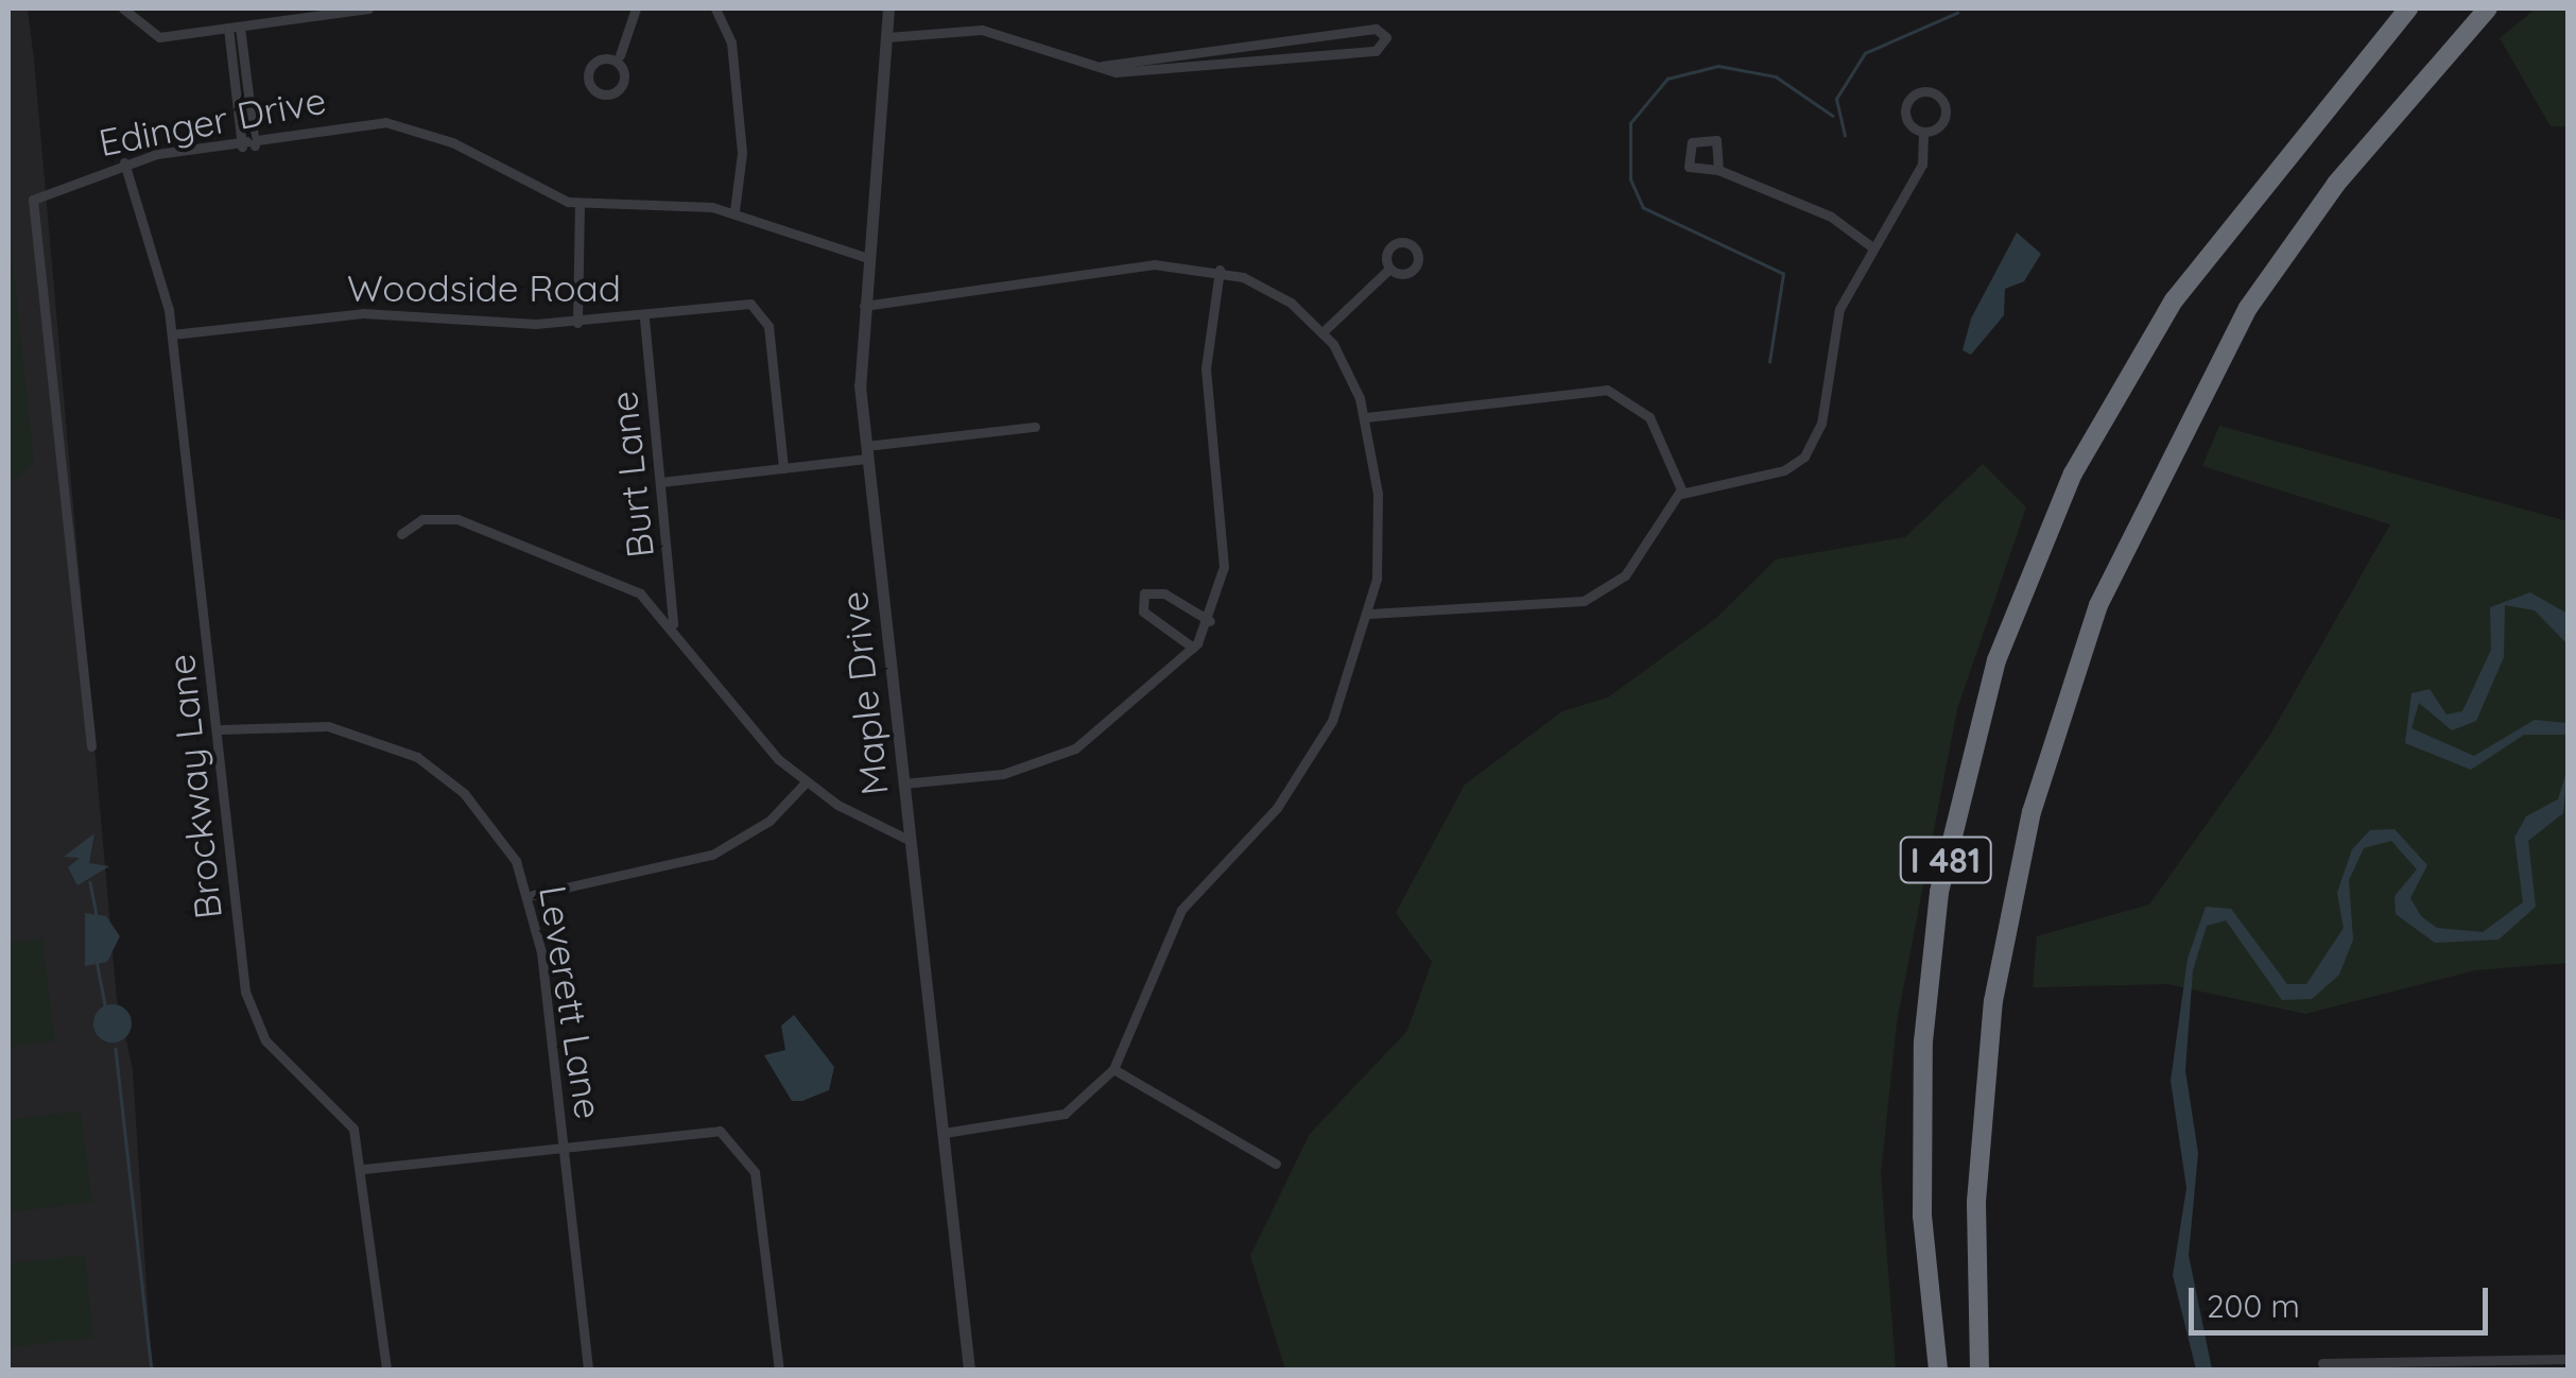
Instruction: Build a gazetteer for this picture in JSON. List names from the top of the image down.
{
  "streets": {
    "highway": ["I 481"],
    "street": [
      "Edinger Drive",
      "Woodside Road",
      "Burt Lane",
      "Maple Drive",
      "Brockway Lane",
      "Leverett Lane"
    ]
  },
  "crossings": [
    ["Edinger Drive", "Maple Drive"],
    ["Edinger Drive", "Brockway Lane"],
    ["Woodside Road", "Burt Lane"],
    ["Woodside Road", "Brockway Lane"],
    ["Brockway Lane", "Leverett Lane"]
  ],
  "scale_bar": "200 m"
}
